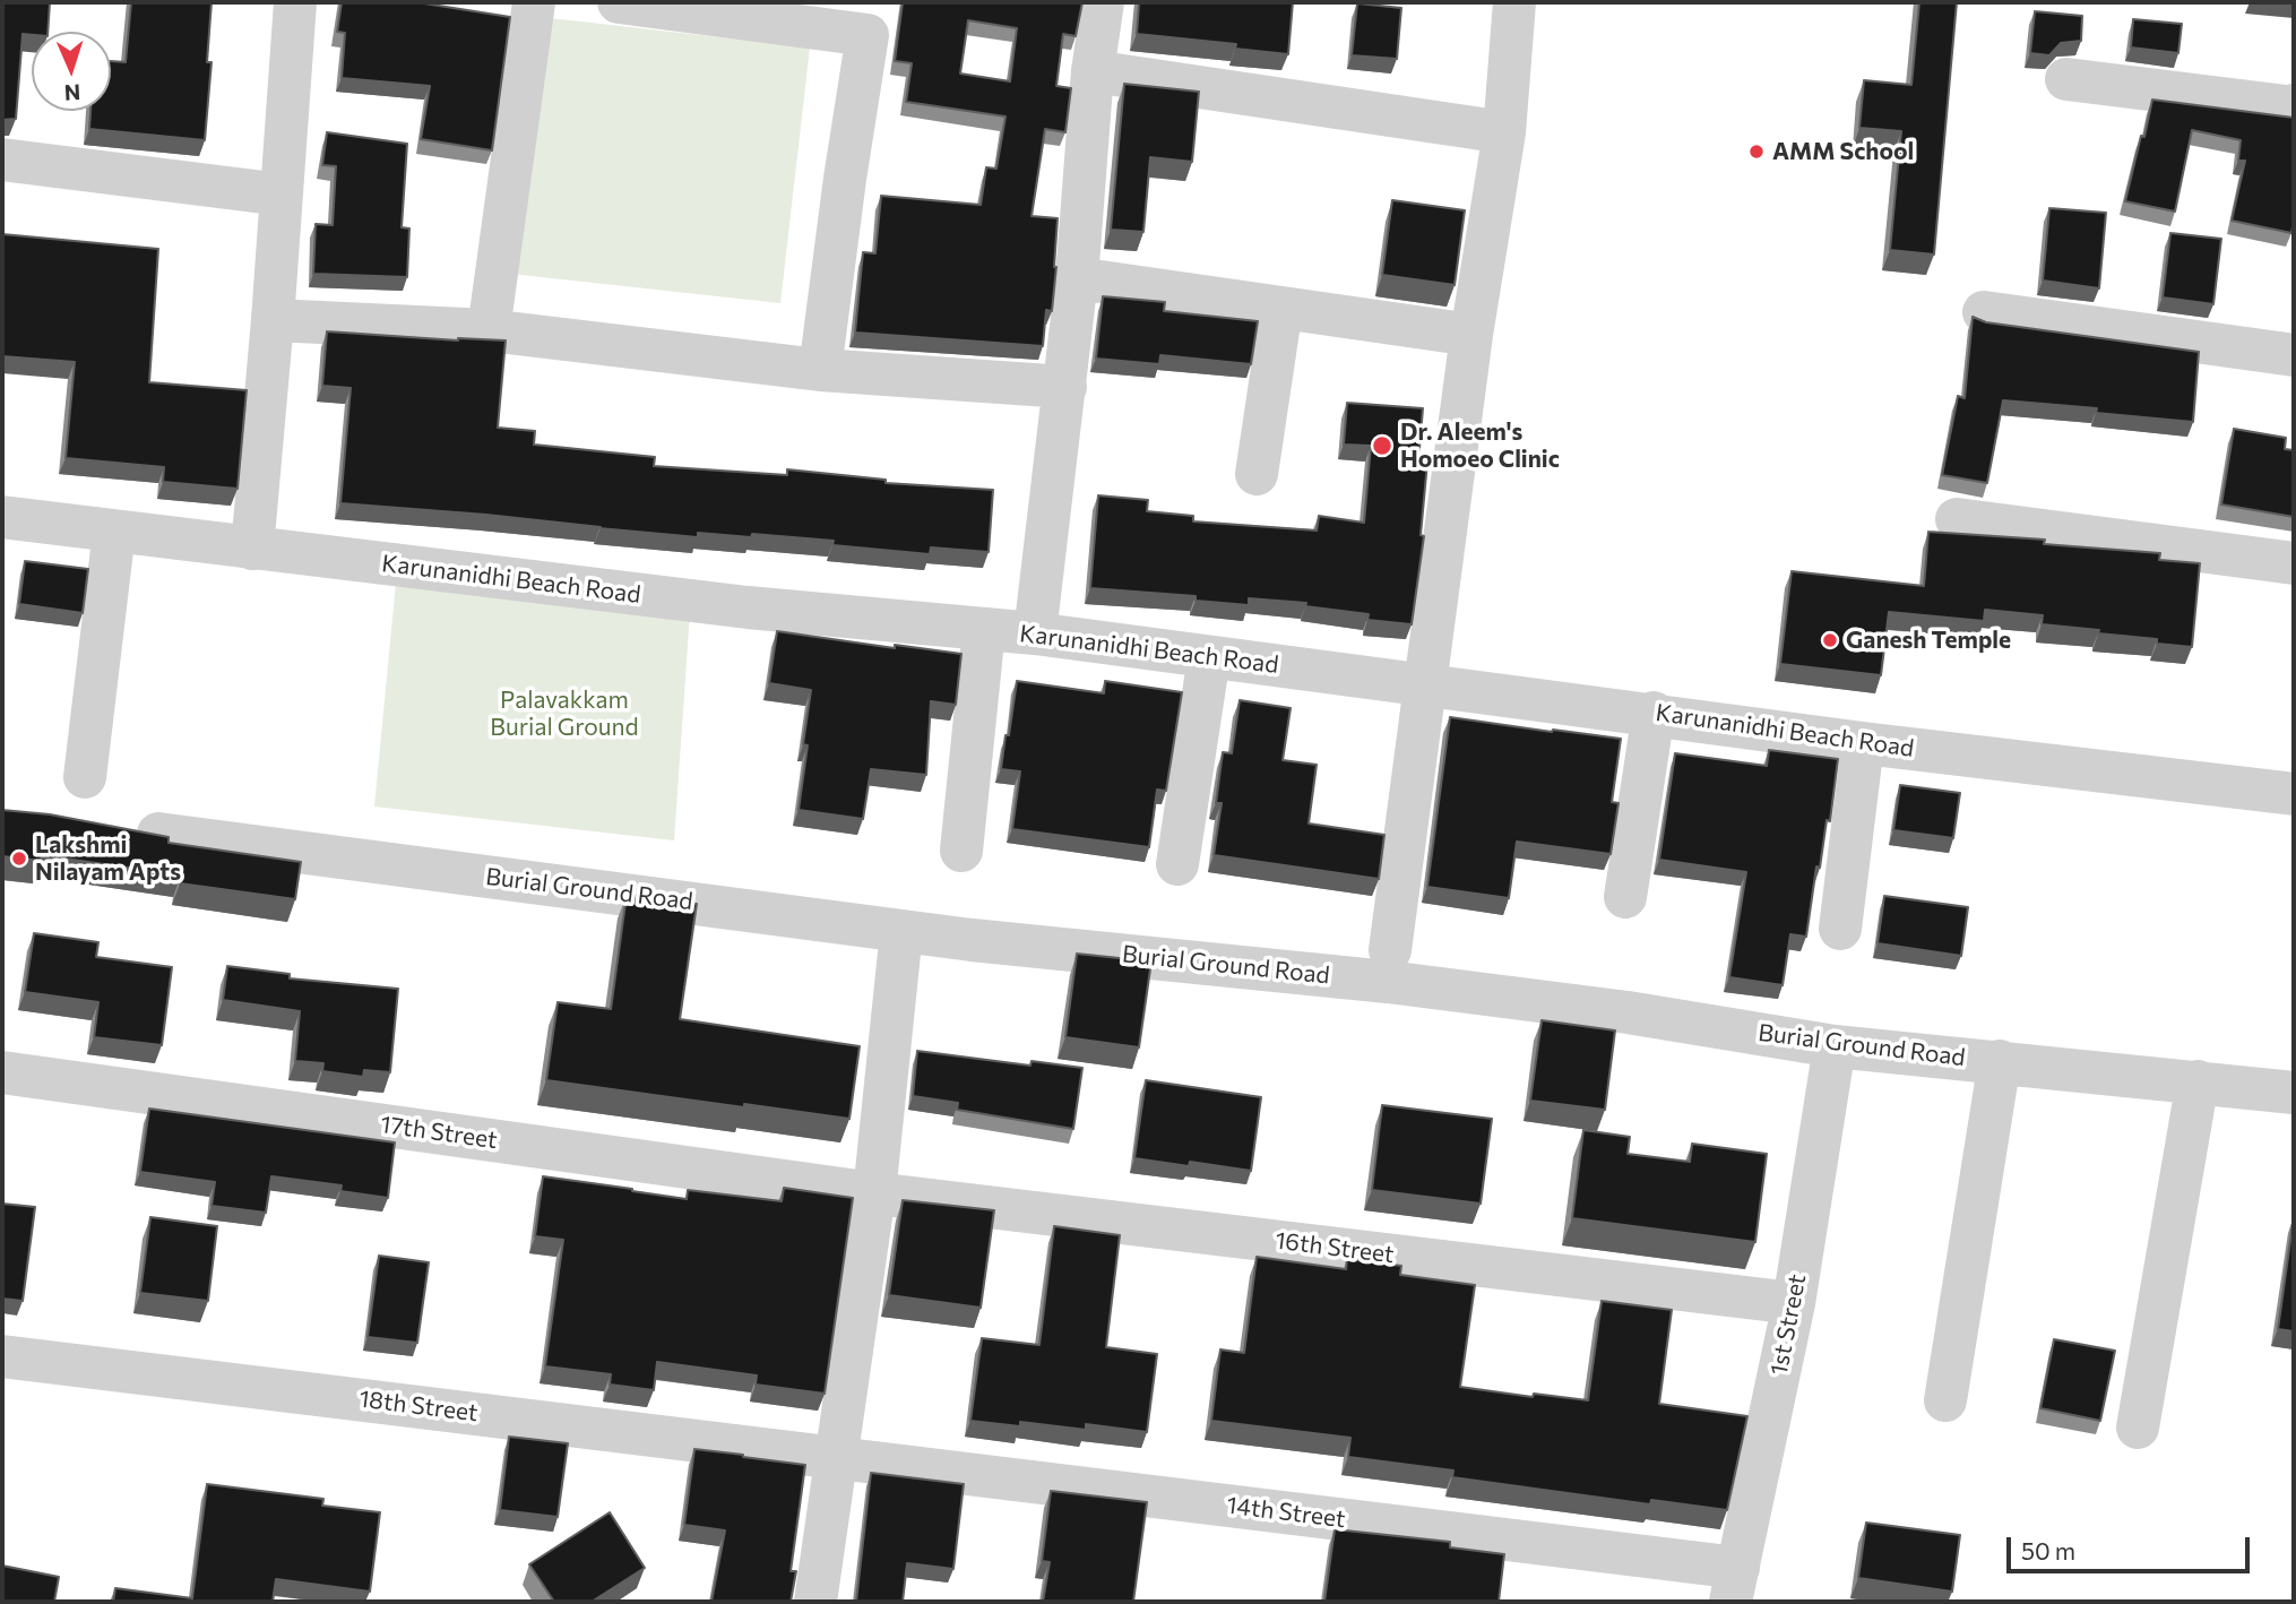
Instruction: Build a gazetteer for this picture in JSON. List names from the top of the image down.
{
  "streets": {
    "street": [
      "Karunanidhi Beach Road",
      "Burial Ground Road",
      "17th Street",
      "16th Street",
      "1st Street",
      "18th Street",
      "14th Street"
    ]
  },
  "crossings": [
    ["Burial Ground Road", "1st Street"],
    ["17th Street", "16th Street"],
    ["16th Street", "1st Street"],
    ["1st Street", "14th Street"],
    ["18th Street", "14th Street"]
  ],
  "parks": ["Palavakkam Burial Ground"],
  "places": [
    "AMM School",
    "Dr. Aleem's Homoeo Clinic",
    "Ganesh Temple",
    "Lakshmi Nilayam Apts"
  ],
  "scale_bar": "50 m",
  "north": "bottom"
}
